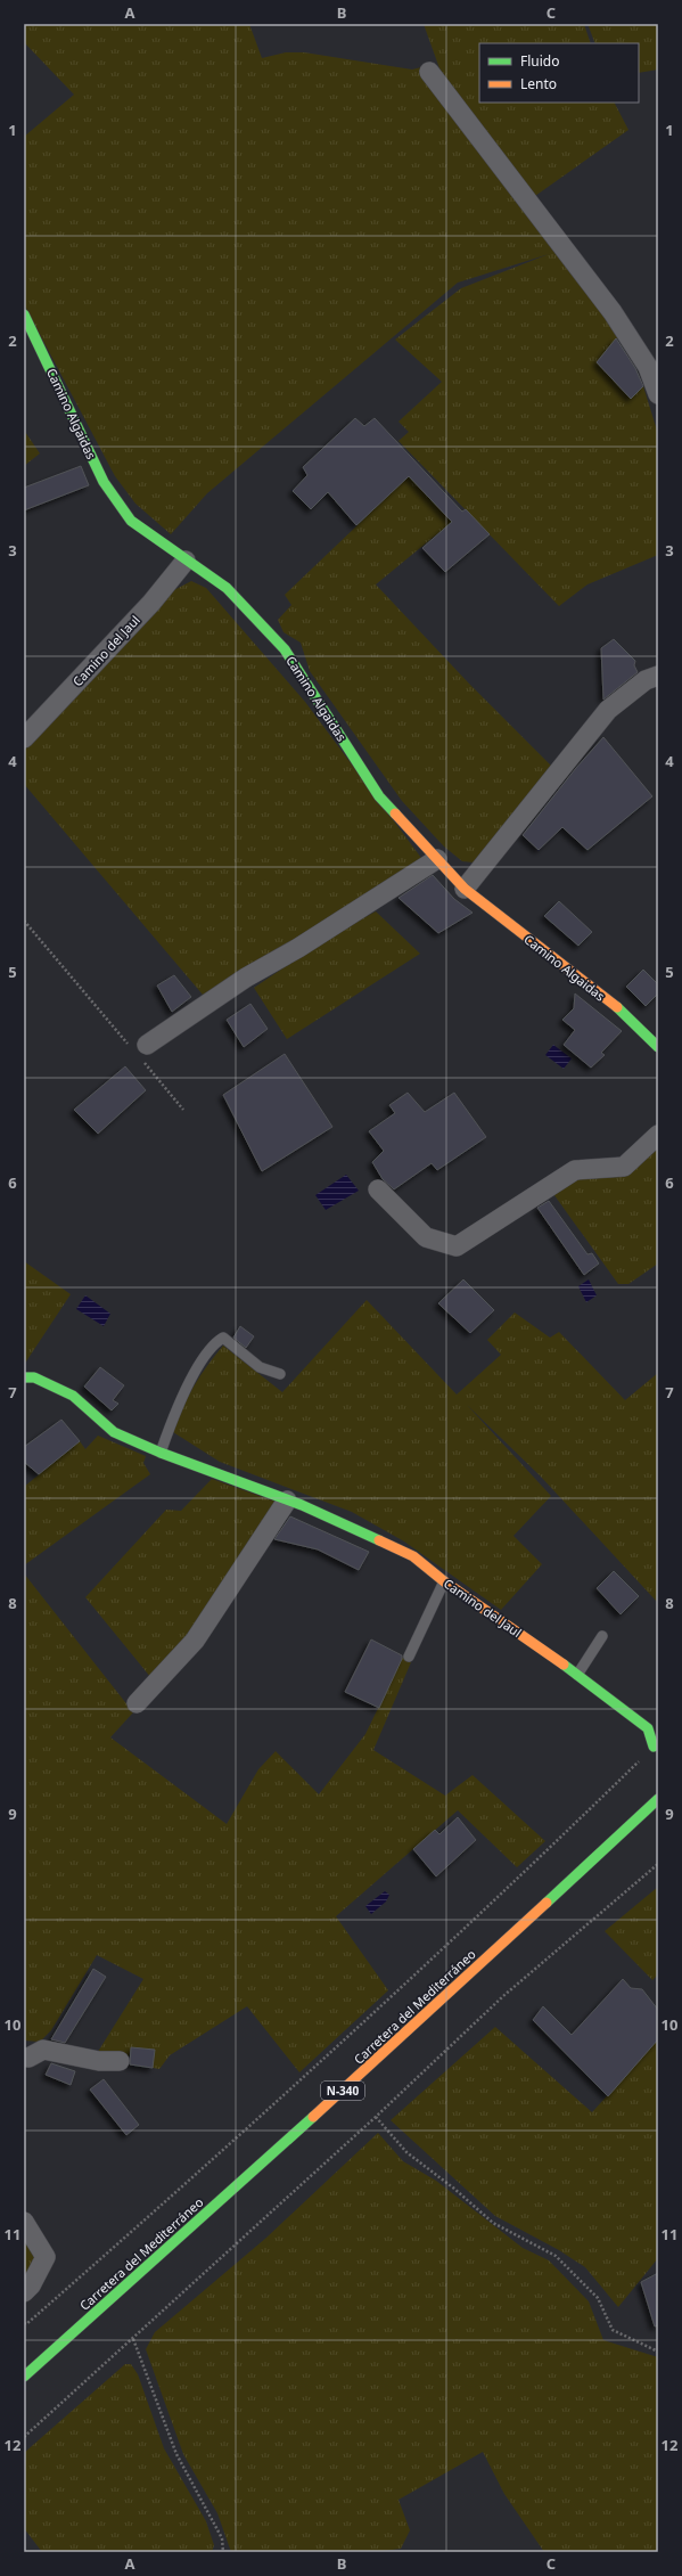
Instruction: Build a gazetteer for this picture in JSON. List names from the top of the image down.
{
  "streets": {
    "main road": [
      "Camino Algaidas",
      "Camino del Jaul",
      "Carretera del Mediterráneo",
      "N-340"
    ]
  },
  "crossings": [
    ["Camino Algaidas", "Camino del Jaul"]
  ],
  "legend": ["Fluido", "Lento"],
  "grid": {
    "columns": ["A", "B", "C"],
    "rows": [
      "1",
      "2",
      "3",
      "4",
      "5",
      "6",
      "7",
      "8",
      "9",
      "10",
      "11",
      "12"
    ]
  }
}
